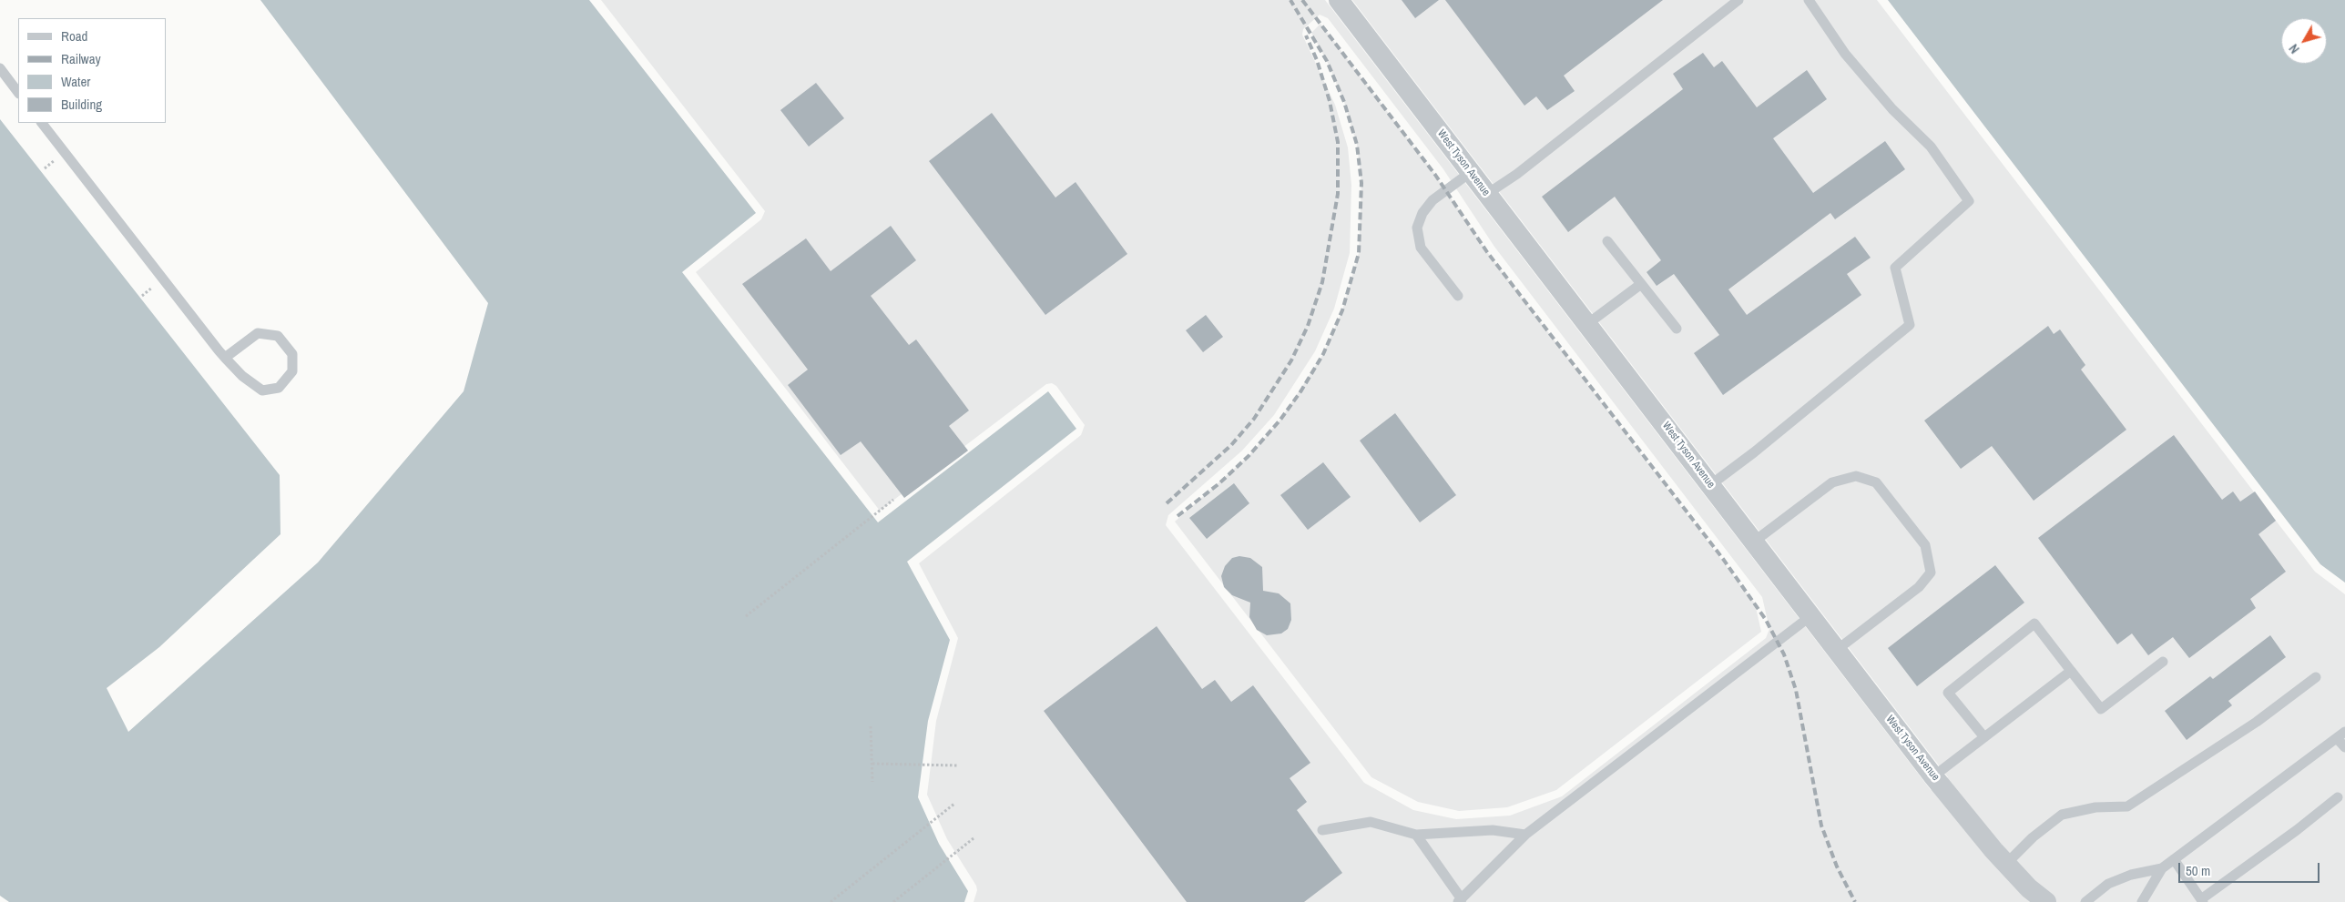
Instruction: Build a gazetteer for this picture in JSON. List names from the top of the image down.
{
  "streets": {
    "street": ["West Tyson Avenue"]
  },
  "legend": [
    "Road",
    "Railway",
    "Water",
    "Building"
  ],
  "scale_bar": "50 m",
  "north": "bottom left"
}
